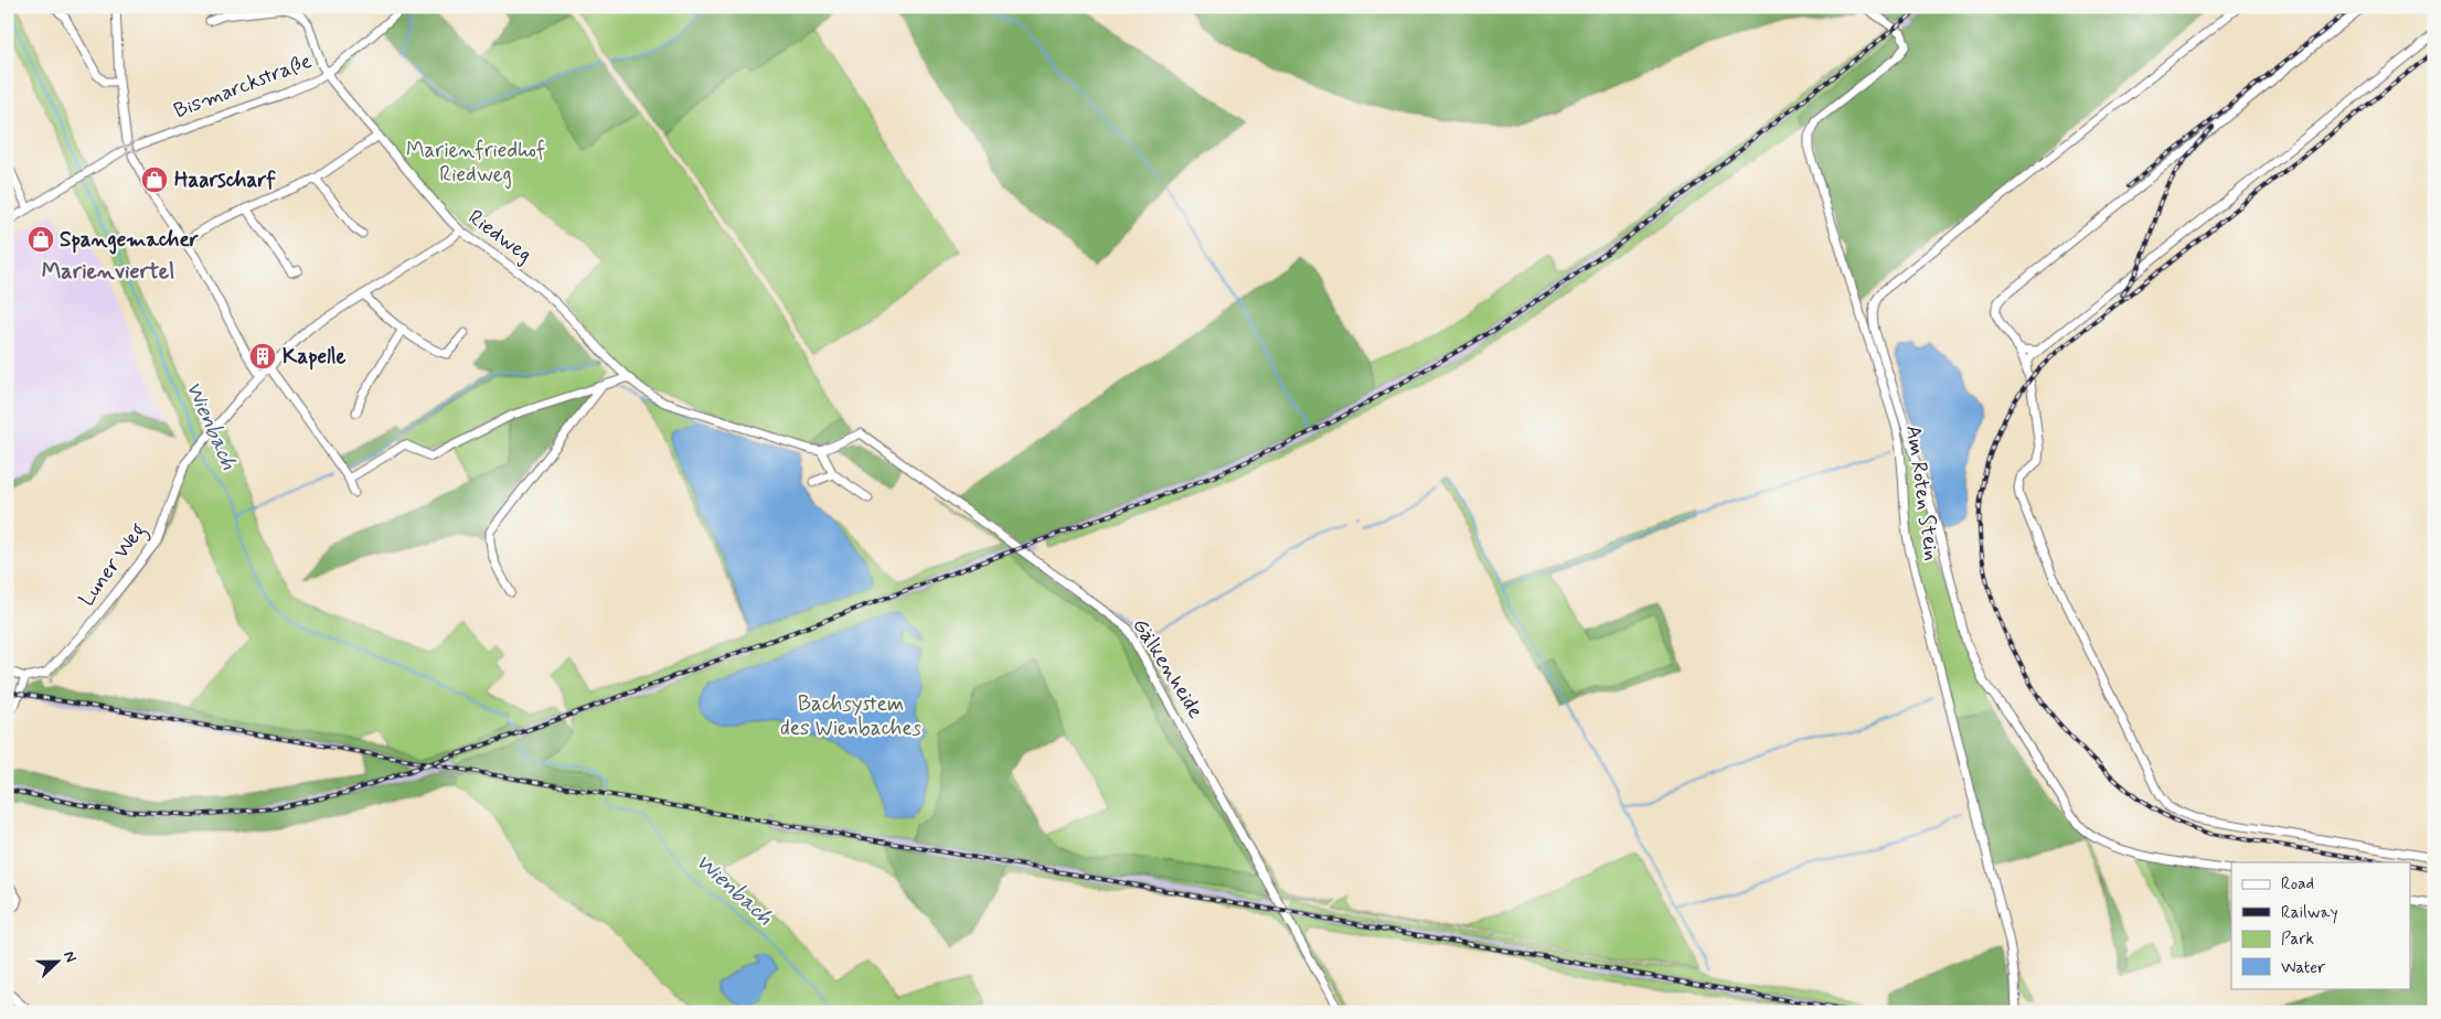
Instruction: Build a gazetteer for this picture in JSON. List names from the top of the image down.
{
  "streets": {
    "street": [
      "Bismarckstraße",
      "Riedweg",
      "Am Roten Stein",
      "Luner Weg",
      "Gälkenheide"
    ]
  },
  "crossings": [
    ["Bismarckstraße", "Riedweg"],
    ["Riedweg", "Luner Weg"],
    ["Riedweg", "Gälkenheide"]
  ],
  "districts": ["Marienviertel"],
  "water": ["Wienbach"],
  "parks": ["Marienfriedhof Riedweg", "Bachsystem des Wienbaches"],
  "places": {
    "shop": ["Haarscharf", "Spangemacher"],
    "building": ["Kapelle"]
  },
  "legend": [
    "Road",
    "Railway",
    "Park",
    "Water"
  ],
  "north": "right"
}
